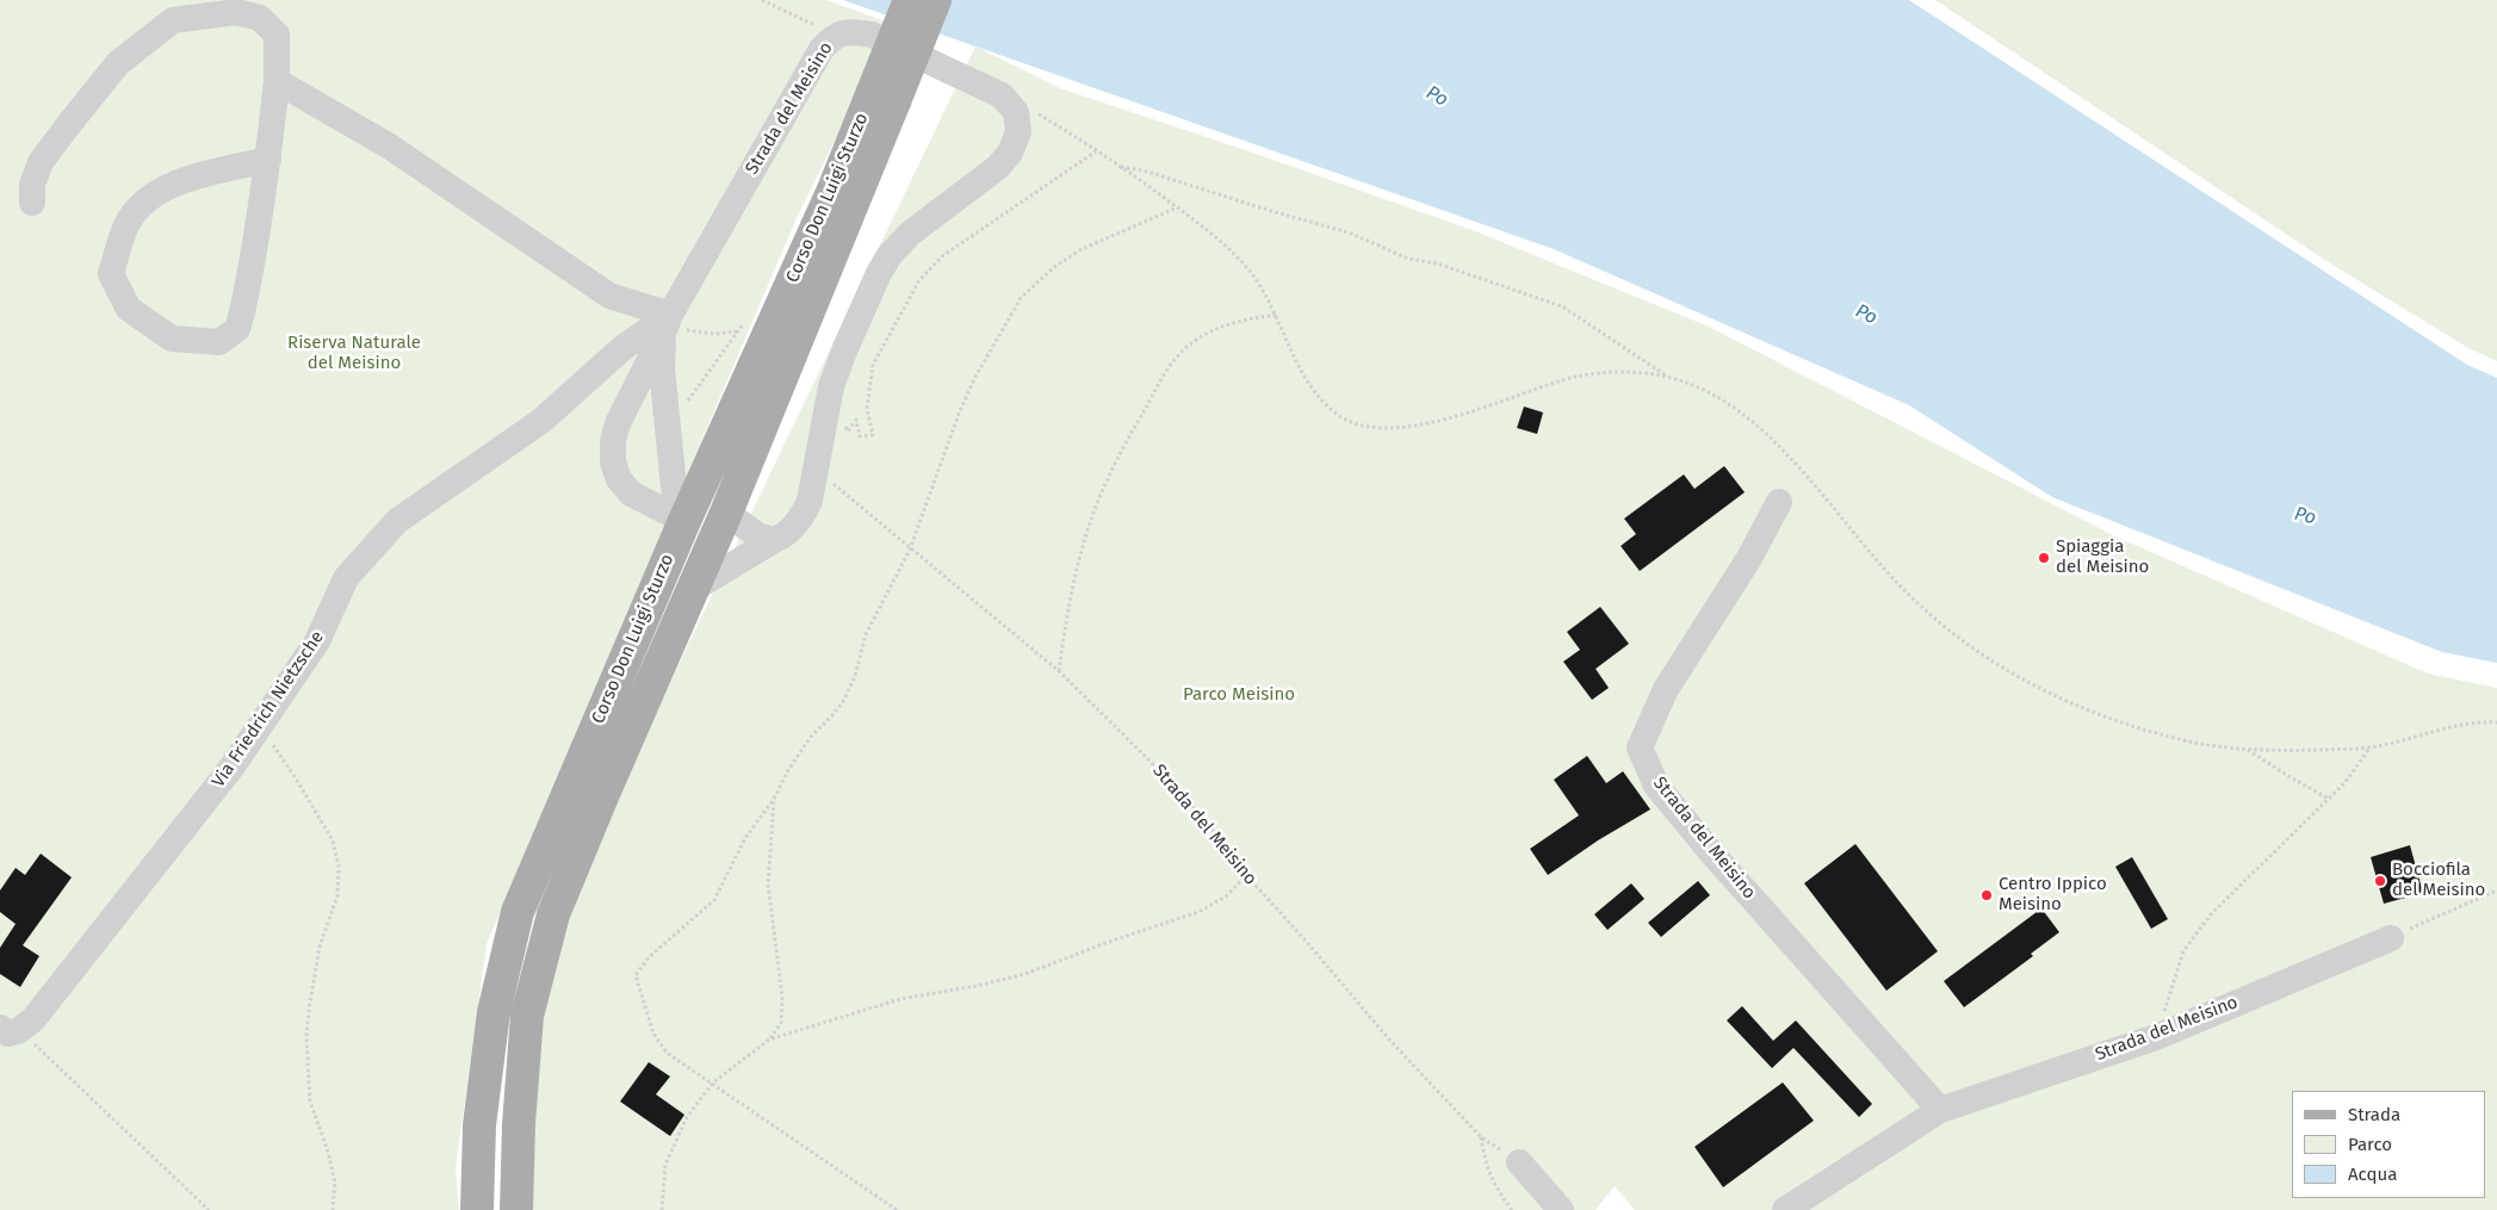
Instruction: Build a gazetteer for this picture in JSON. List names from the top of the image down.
{
  "streets": {
    "main road": ["Corso Don Luigi Sturzo"],
    "street": ["Strada del Meisino", "Via Friedrich Nietzsche"]
  },
  "crossings": [
    ["Strada del Meisino", "Corso Don Luigi Sturzo"],
    ["Strada del Meisino", "Via Friedrich Nietzsche"]
  ],
  "water": ["Po"],
  "parks": ["Riserva Naturale del Meisino", "Parco Meisino"],
  "places": ["Spiaggia del Meisino", "Bocciofila del Meisino", "Centro Ippico Meisino"],
  "legend": ["Strada", "Parco", "Acqua"]
}
